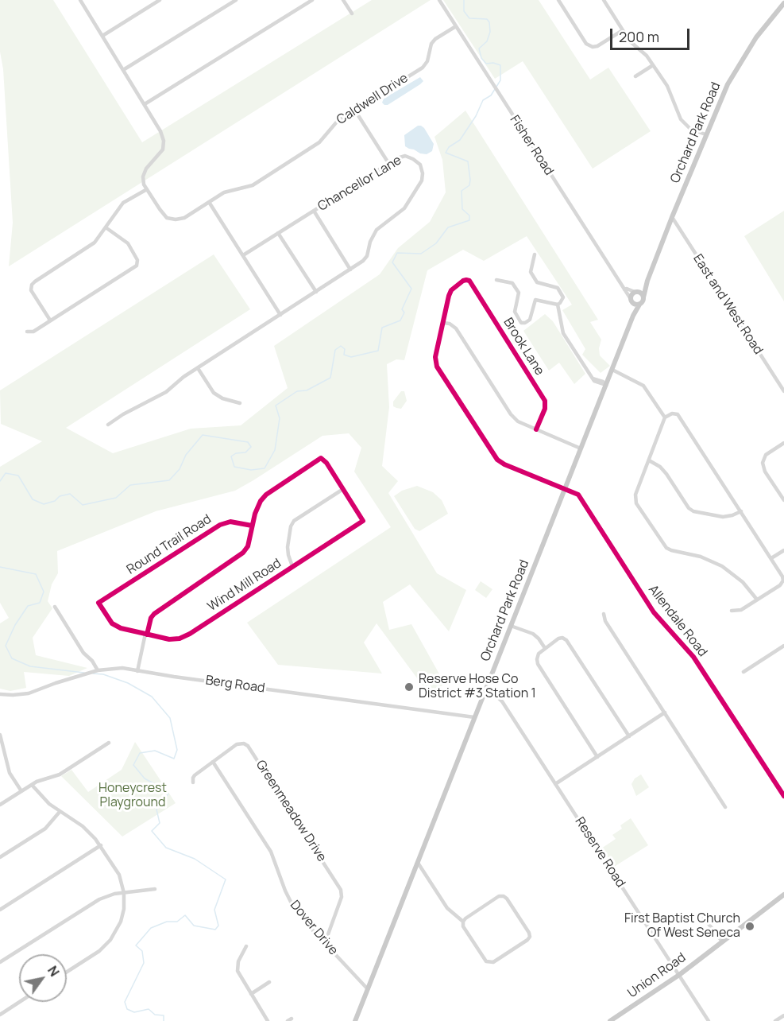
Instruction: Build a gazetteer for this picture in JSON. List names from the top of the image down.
{
  "streets": {
    "main road": ["Orchard Park Road", "Union Road"],
    "street": [
      "Caldwell Drive",
      "Fisher Road",
      "Chancellor Lane",
      "East and West Road",
      "Brook Lane",
      "Round Trail Road",
      "Wind Mill Road",
      "Allendale Road",
      "Berg Road",
      "Greenmeadow Drive",
      "Reserve Road",
      "Dover Drive"
    ]
  },
  "crossings": [
    ["Caldwell Drive", "Fisher Road"],
    ["Orchard Park Road", "Fisher Road"],
    ["Orchard Park Road", "East and West Road"],
    ["Orchard Park Road", "Allendale Road"],
    ["Orchard Park Road", "Berg Road"],
    ["Orchard Park Road", "Reserve Road"],
    ["Orchard Park Road", "Dover Drive"],
    ["Brook Lane", "Allendale Road"],
    ["Round Trail Road", "Wind Mill Road"],
    ["Greenmeadow Drive", "Dover Drive"],
    ["Reserve Road", "Union Road"]
  ],
  "parks": ["Honeycrest Playground"],
  "places": ["Reserve Hose Co District #3 Station 1", "First Baptist Church Of West Seneca"],
  "scale_bar": "200 m",
  "north": "top right"
}
